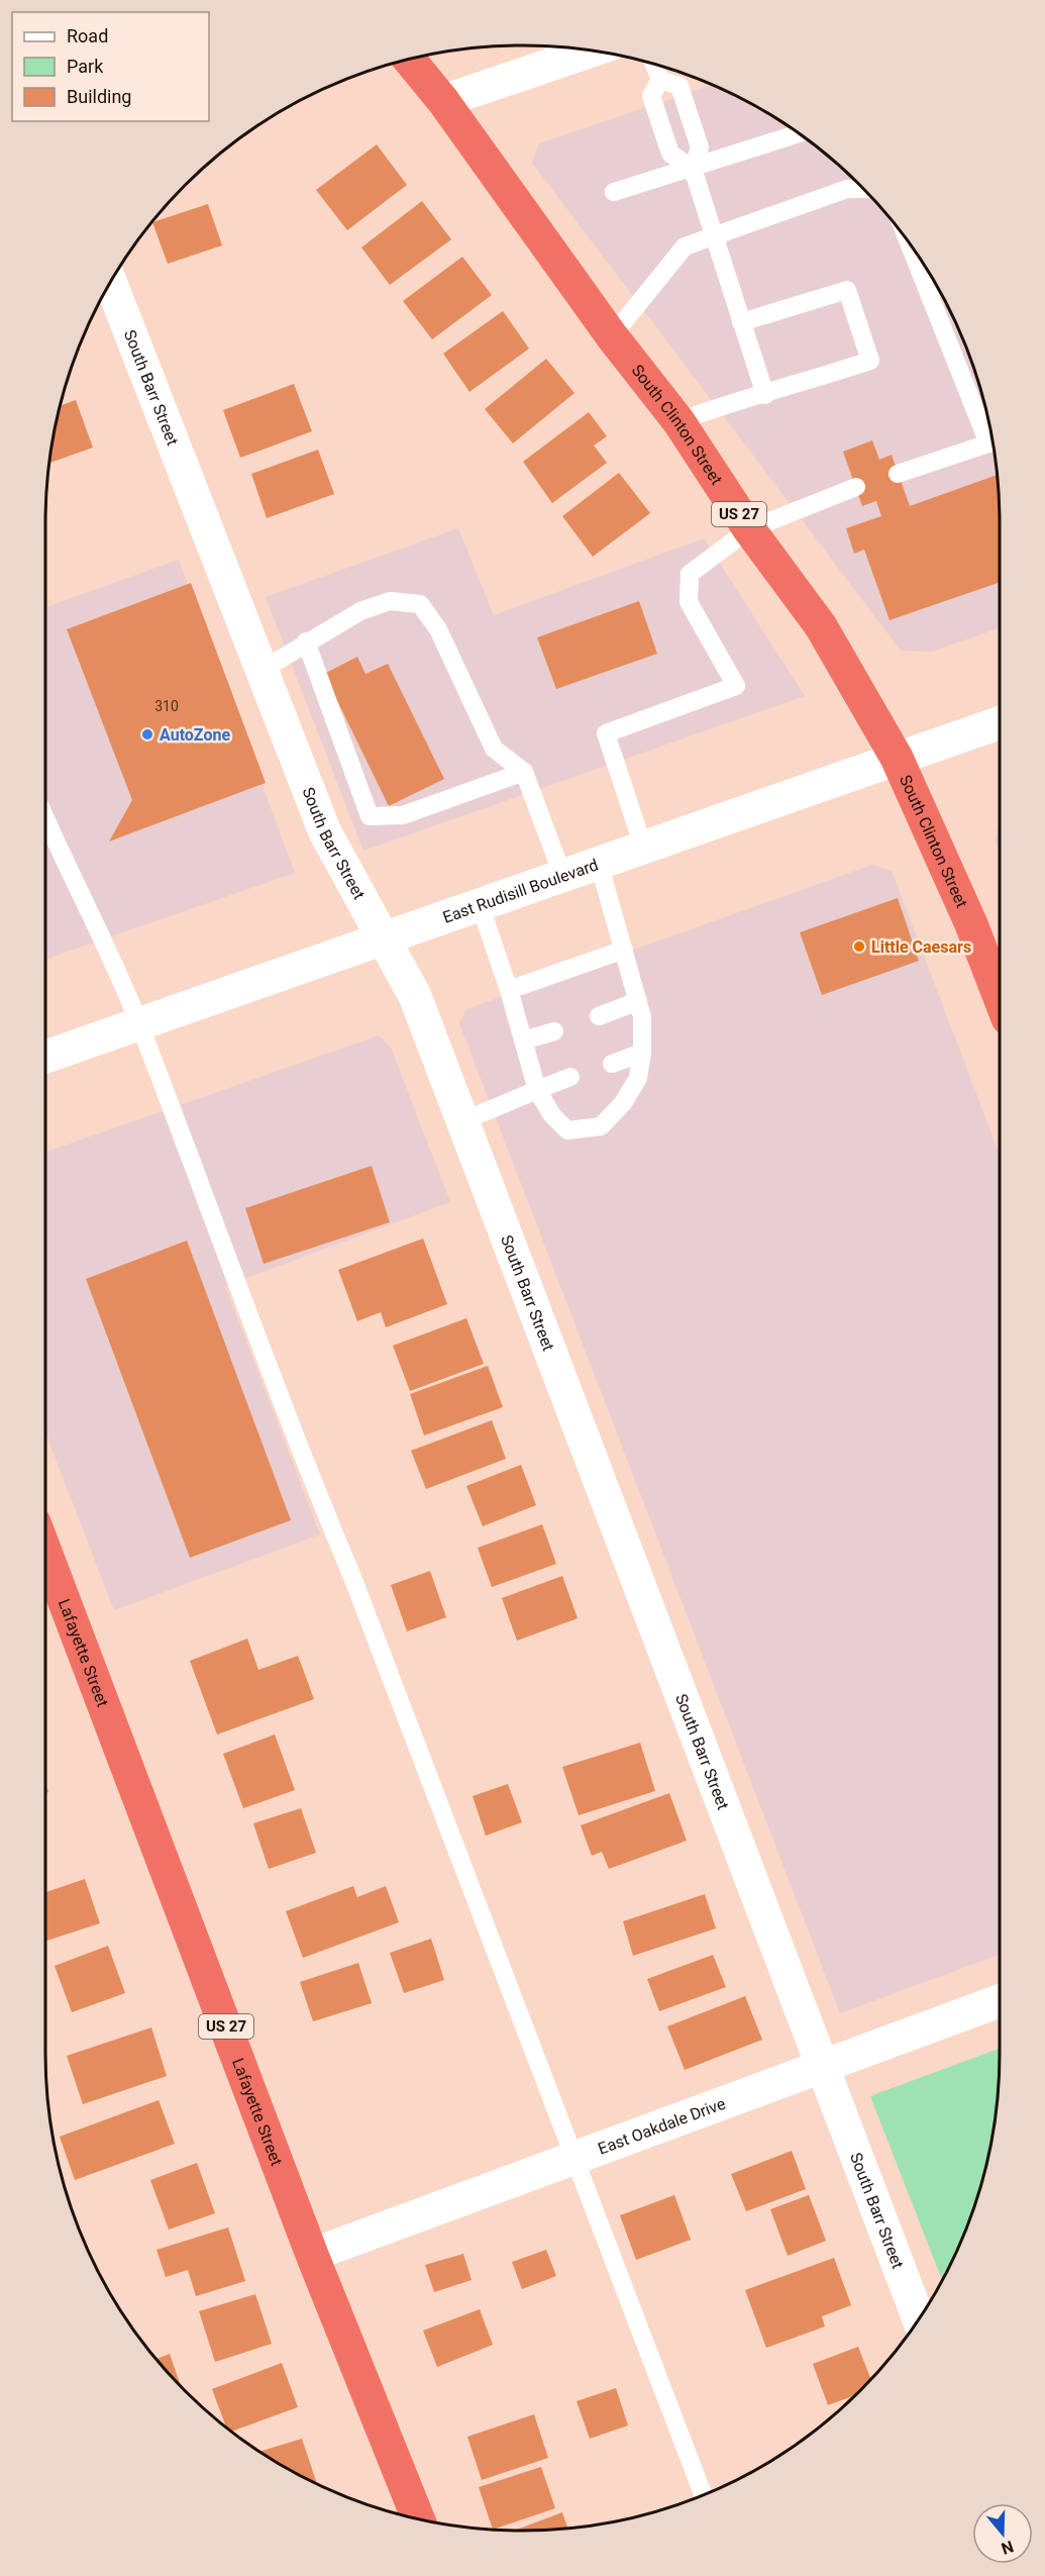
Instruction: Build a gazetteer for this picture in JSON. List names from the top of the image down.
{
  "streets": {
    "highway": ["South Clinton Street", "US 27", "Lafayette Street"],
    "street": ["South Barr Street", "East Rudisill Boulevard", "East Oakdale Drive"]
  },
  "crossings": [
    ["South Barr Street", "East Rudisill Boulevard"],
    ["South Barr Street", "East Oakdale Drive"],
    ["South Clinton Street", "East Rudisill Boulevard"],
    ["Lafayette Street", "East Oakdale Drive"]
  ],
  "places": ["AutoZone", "Little Caesars"],
  "house_numbers": ["310"],
  "legend": ["Road", "Park", "Building"],
  "north": "bottom"
}
